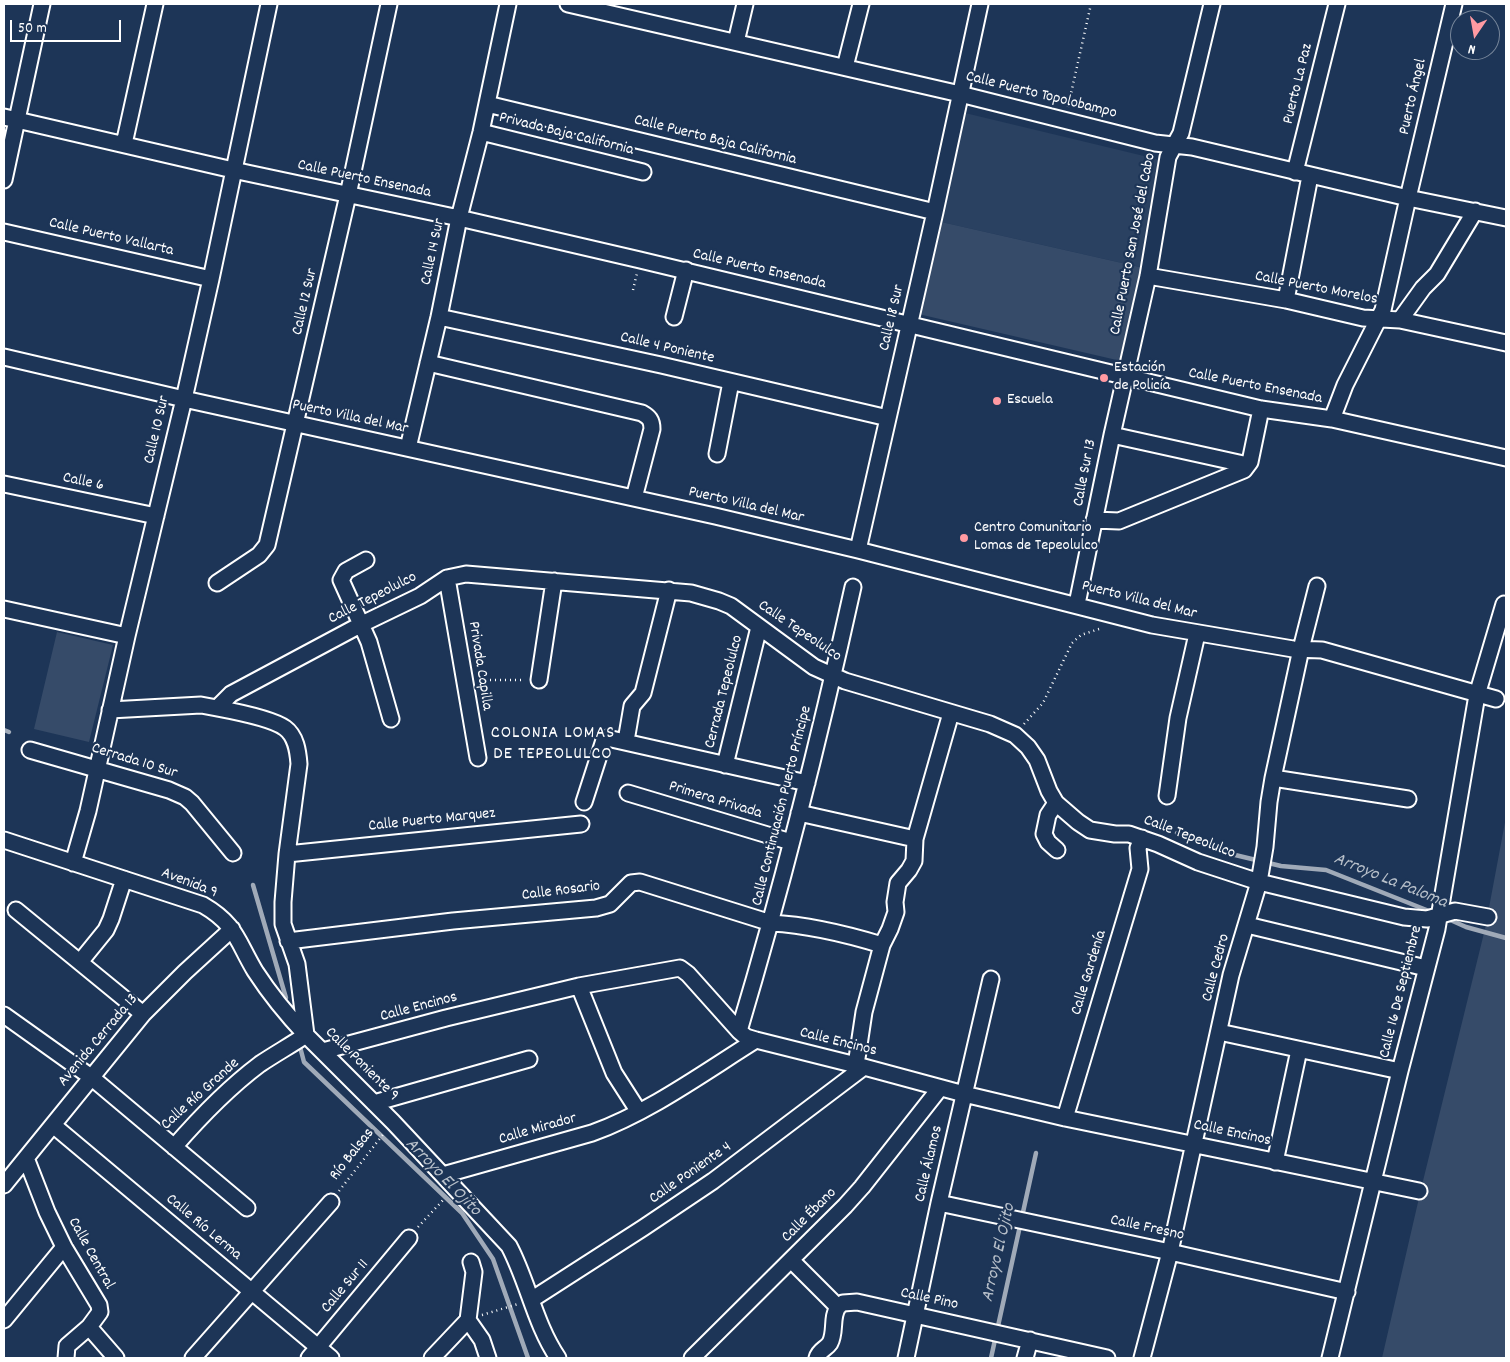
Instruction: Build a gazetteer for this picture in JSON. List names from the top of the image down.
{
  "streets": {
    "street": [
      "Puerto La Paz",
      "Calle Puerto Topolobampo",
      "Puerto Ángel",
      "Privada Baja California",
      "Calle Puerto Baja California",
      "Calle Puerto Ensenada",
      "Calle Puerto Vallarta",
      "Calle Puerto San José del Cabo",
      "Calle 14 Sur",
      "Calle Puerto Morelos",
      "Calle 12 Sur",
      "Calle 18 Sur",
      "Calle 4 Poniente",
      "Puerto Villa del Mar",
      "Calle 10 Sur",
      "Calle Sur 13",
      "Calle 6",
      "Calle Tepeolulco",
      "Privada Capilla",
      "Cerrada Tepeolulco",
      "Cerrada 10 Sur",
      "Primera Privada",
      "Calle Continuación Puerto Príncipe",
      "Calle Puerto Marquez",
      "Avenida 9",
      "Calle Rosario",
      "Calle Cedro",
      "Calle Gardenía",
      "Calle 16 De Septiembre",
      "Calle Encinos",
      "Avenida Cerrada 13",
      "Calle Poniente 9",
      "Calle Río Grande",
      "Calle Mirador",
      "Calle Álamos",
      "Calle Poniente 4",
      "Calle Ébano",
      "Calle Río Lerma",
      "Calle Fresno",
      "Calle Central",
      "Calle Sur 11",
      "Calle Pino"
    ],
    "path": ["Río Balsas"]
  },
  "crossings": [
    ["Puerto La Paz", "Calle Puerto Topolobampo"],
    ["Calle Puerto Topolobampo", "Puerto Ángel"],
    ["Calle Puerto Topolobampo", "Calle Puerto San José del Cabo"],
    ["Calle Puerto Topolobampo", "Calle 18 Sur"],
    ["Puerto Ángel", "Calle Puerto Ensenada"],
    ["Puerto Ángel", "Calle Puerto Morelos"],
    ["Privada Baja California", "Calle 14 Sur"],
    ["Calle Puerto Baja California", "Calle 14 Sur"],
    ["Calle Puerto Baja California", "Calle 18 Sur"],
    ["Calle Puerto Ensenada", "Calle Puerto San José del Cabo"],
    ["Calle Puerto Ensenada", "Calle 14 Sur"],
    ["Calle Puerto Ensenada", "Calle 12 Sur"],
    ["Calle Puerto Ensenada", "Calle 18 Sur"],
    ["Calle Puerto Ensenada", "Calle 10 Sur"],
    ["Calle Puerto Ensenada", "Calle Sur 13"],
    ["Calle Puerto Vallarta", "Calle 10 Sur"],
    ["Calle Puerto San José del Cabo", "Calle Puerto Morelos"],
    ["Calle Puerto San José del Cabo", "Calle Sur 13"],
    ["Calle 14 Sur", "Calle 4 Poniente"],
    ["Calle 14 Sur", "Puerto Villa del Mar"],
    ["Calle 12 Sur", "Puerto Villa del Mar"],
    ["Calle 18 Sur", "Calle 4 Poniente"],
    ["Calle 18 Sur", "Puerto Villa del Mar"],
    ["Puerto Villa del Mar", "Calle 10 Sur"],
    ["Puerto Villa del Mar", "Calle Sur 13"],
    ["Puerto Villa del Mar", "Calle Cedro"],
    ["Puerto Villa del Mar", "Calle 16 De Septiembre"],
    ["Calle 10 Sur", "Calle 6"],
    ["Calle 10 Sur", "Cerrada 10 Sur"],
    ["Calle 10 Sur", "Avenida 9"],
    ["Calle Tepeolulco", "Privada Capilla"],
    ["Calle Tepeolulco", "Cerrada Tepeolulco"],
    ["Calle Tepeolulco", "Calle Continuación Puerto Príncipe"],
    ["Calle Tepeolulco", "Calle Cedro"],
    ["Calle Tepeolulco", "Calle Gardenía"],
    ["Calle Tepeolulco", "Calle 16 De Septiembre"],
    ["Calle Tepeolulco", "Calle Poniente 9"],
    ["Primera Privada", "Calle Continuación Puerto Príncipe"],
    ["Calle Continuación Puerto Príncipe", "Calle Rosario"],
    ["Calle Continuación Puerto Príncipe", "Calle Encinos"],
    ["Calle Puerto Marquez", "Calle Poniente 9"],
    ["Avenida 9", "Avenida Cerrada 13"],
    ["Avenida 9", "Calle Poniente 9"],
    ["Avenida 9", "Calle Río Grande"],
    ["Calle Rosario", "Calle Poniente 9"],
    ["Calle Cedro", "Calle Encinos"],
    ["Calle Cedro", "Calle Fresno"],
    ["Calle Gardenía", "Calle Encinos"],
    ["Calle 16 De Septiembre", "Calle Encinos"],
    ["Calle 16 De Septiembre", "Calle Fresno"],
    ["Calle Encinos", "Calle Poniente 9"],
    ["Calle Encinos", "Calle Mirador"],
    ["Calle Encinos", "Calle Álamos"],
    ["Calle Encinos", "Calle Poniente 4"],
    ["Calle Encinos", "Calle Ébano"],
    ["Avenida Cerrada 13", "Calle Río Grande"],
    ["Avenida Cerrada 13", "Calle Río Lerma"],
    ["Avenida Cerrada 13", "Calle Central"],
    ["Calle Poniente 9", "Calle Río Grande"],
    ["Calle Poniente 9", "Calle Mirador"],
    ["Calle Poniente 9", "Río Balsas"],
    ["Calle Poniente 9", "Calle Poniente 4"],
    ["Calle Álamos", "Calle Fresno"],
    ["Calle Álamos", "Calle Pino"],
    ["Calle Río Lerma", "Calle Sur 11"]
  ],
  "districts": ["COLONIA LOMAS DE TEPEOLULCO"],
  "water": ["Arroyo La Paloma", "Arroyo El Ojito"],
  "places": ["Estación de Policía", "Escuela", "Centro Comunitario Lomas de Tepeolulco"],
  "scale_bar": "50 m",
  "north": "bottom"
}
